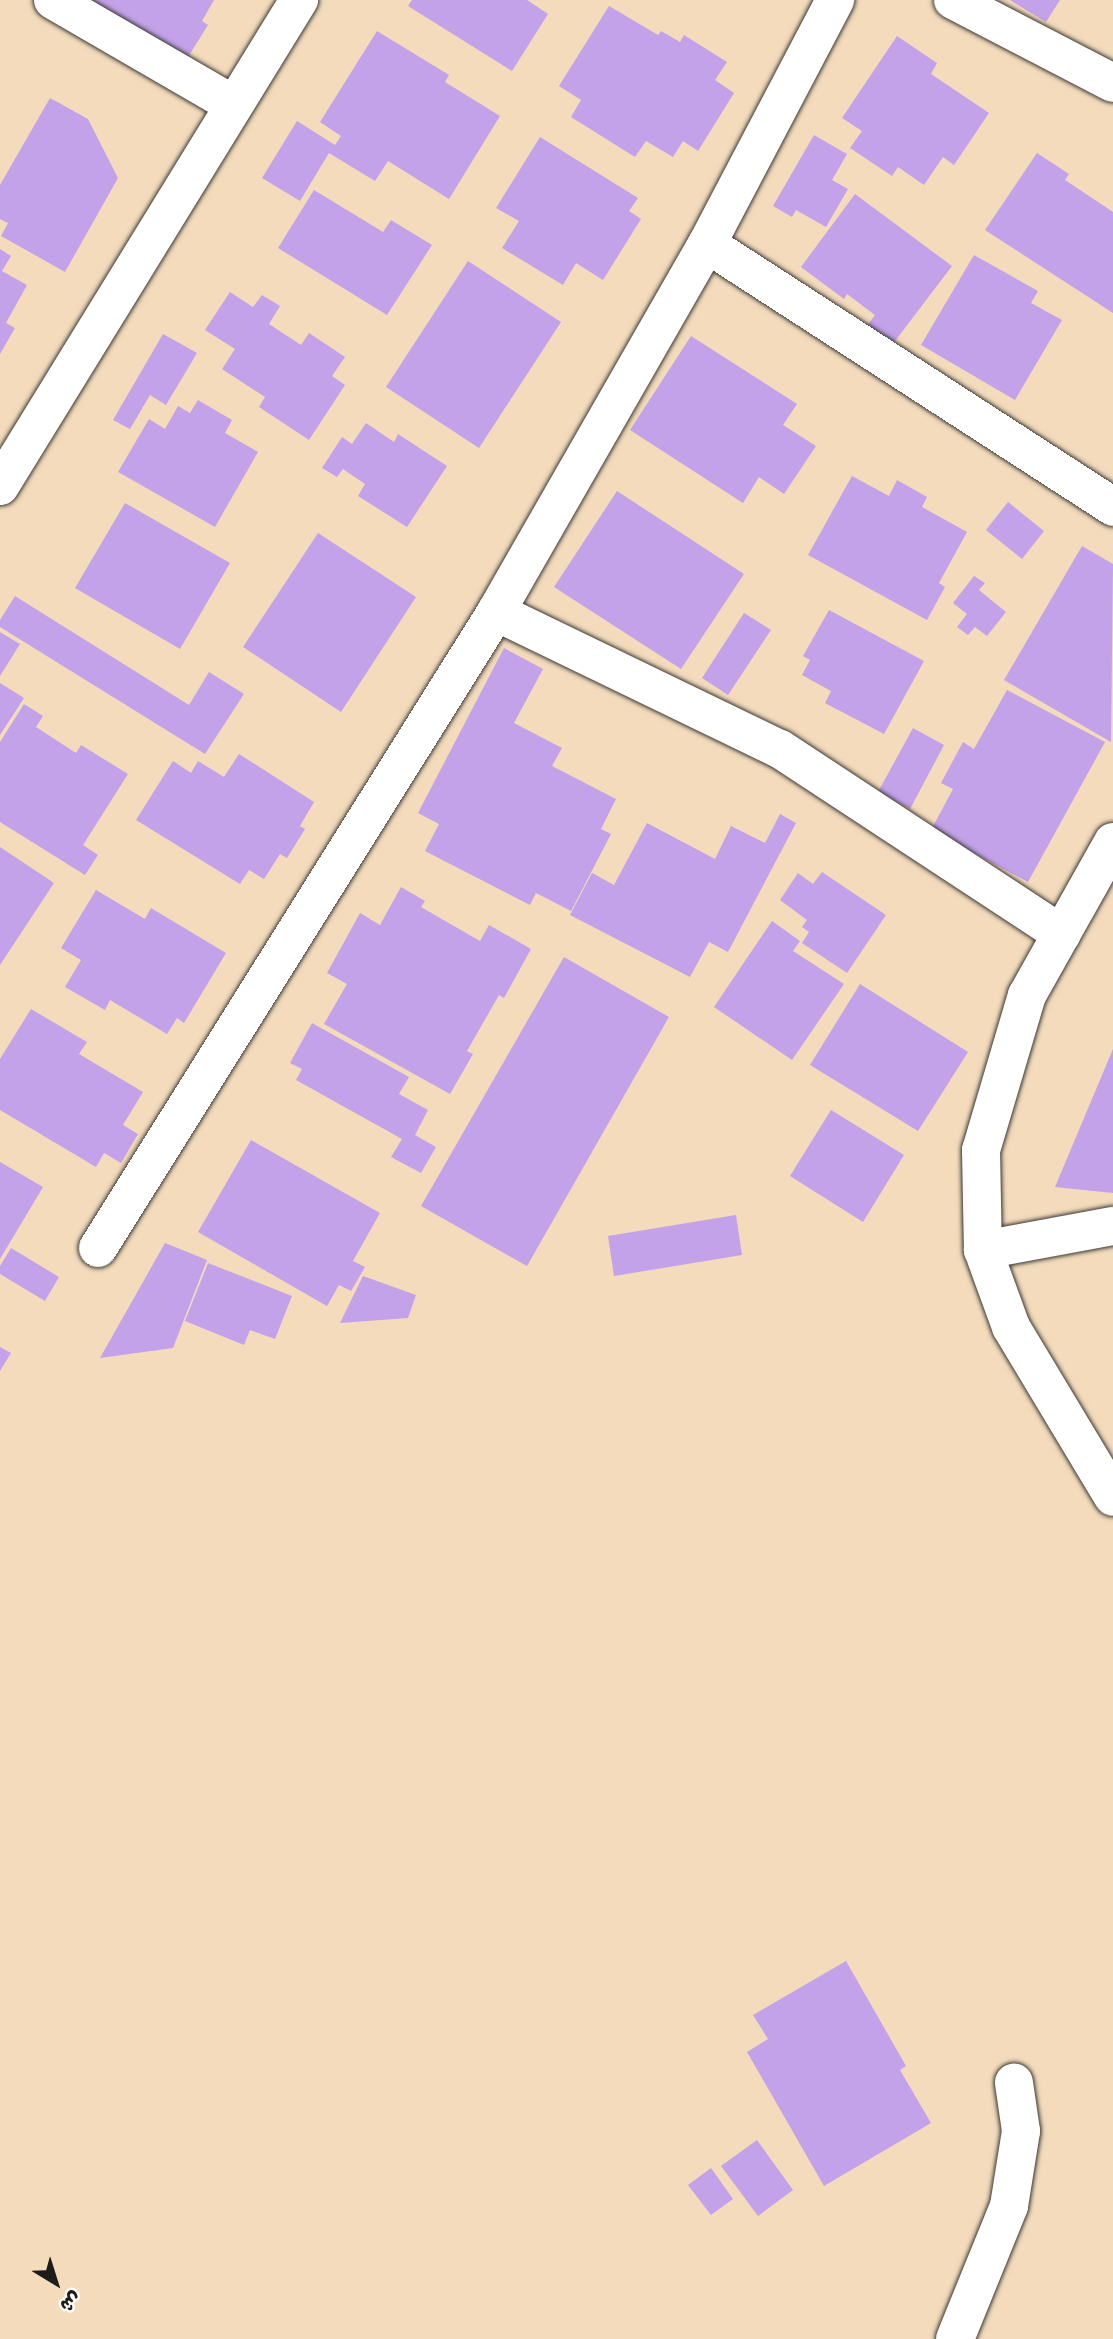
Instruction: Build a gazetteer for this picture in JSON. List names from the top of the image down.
{
  "north": "bottom right"
}
